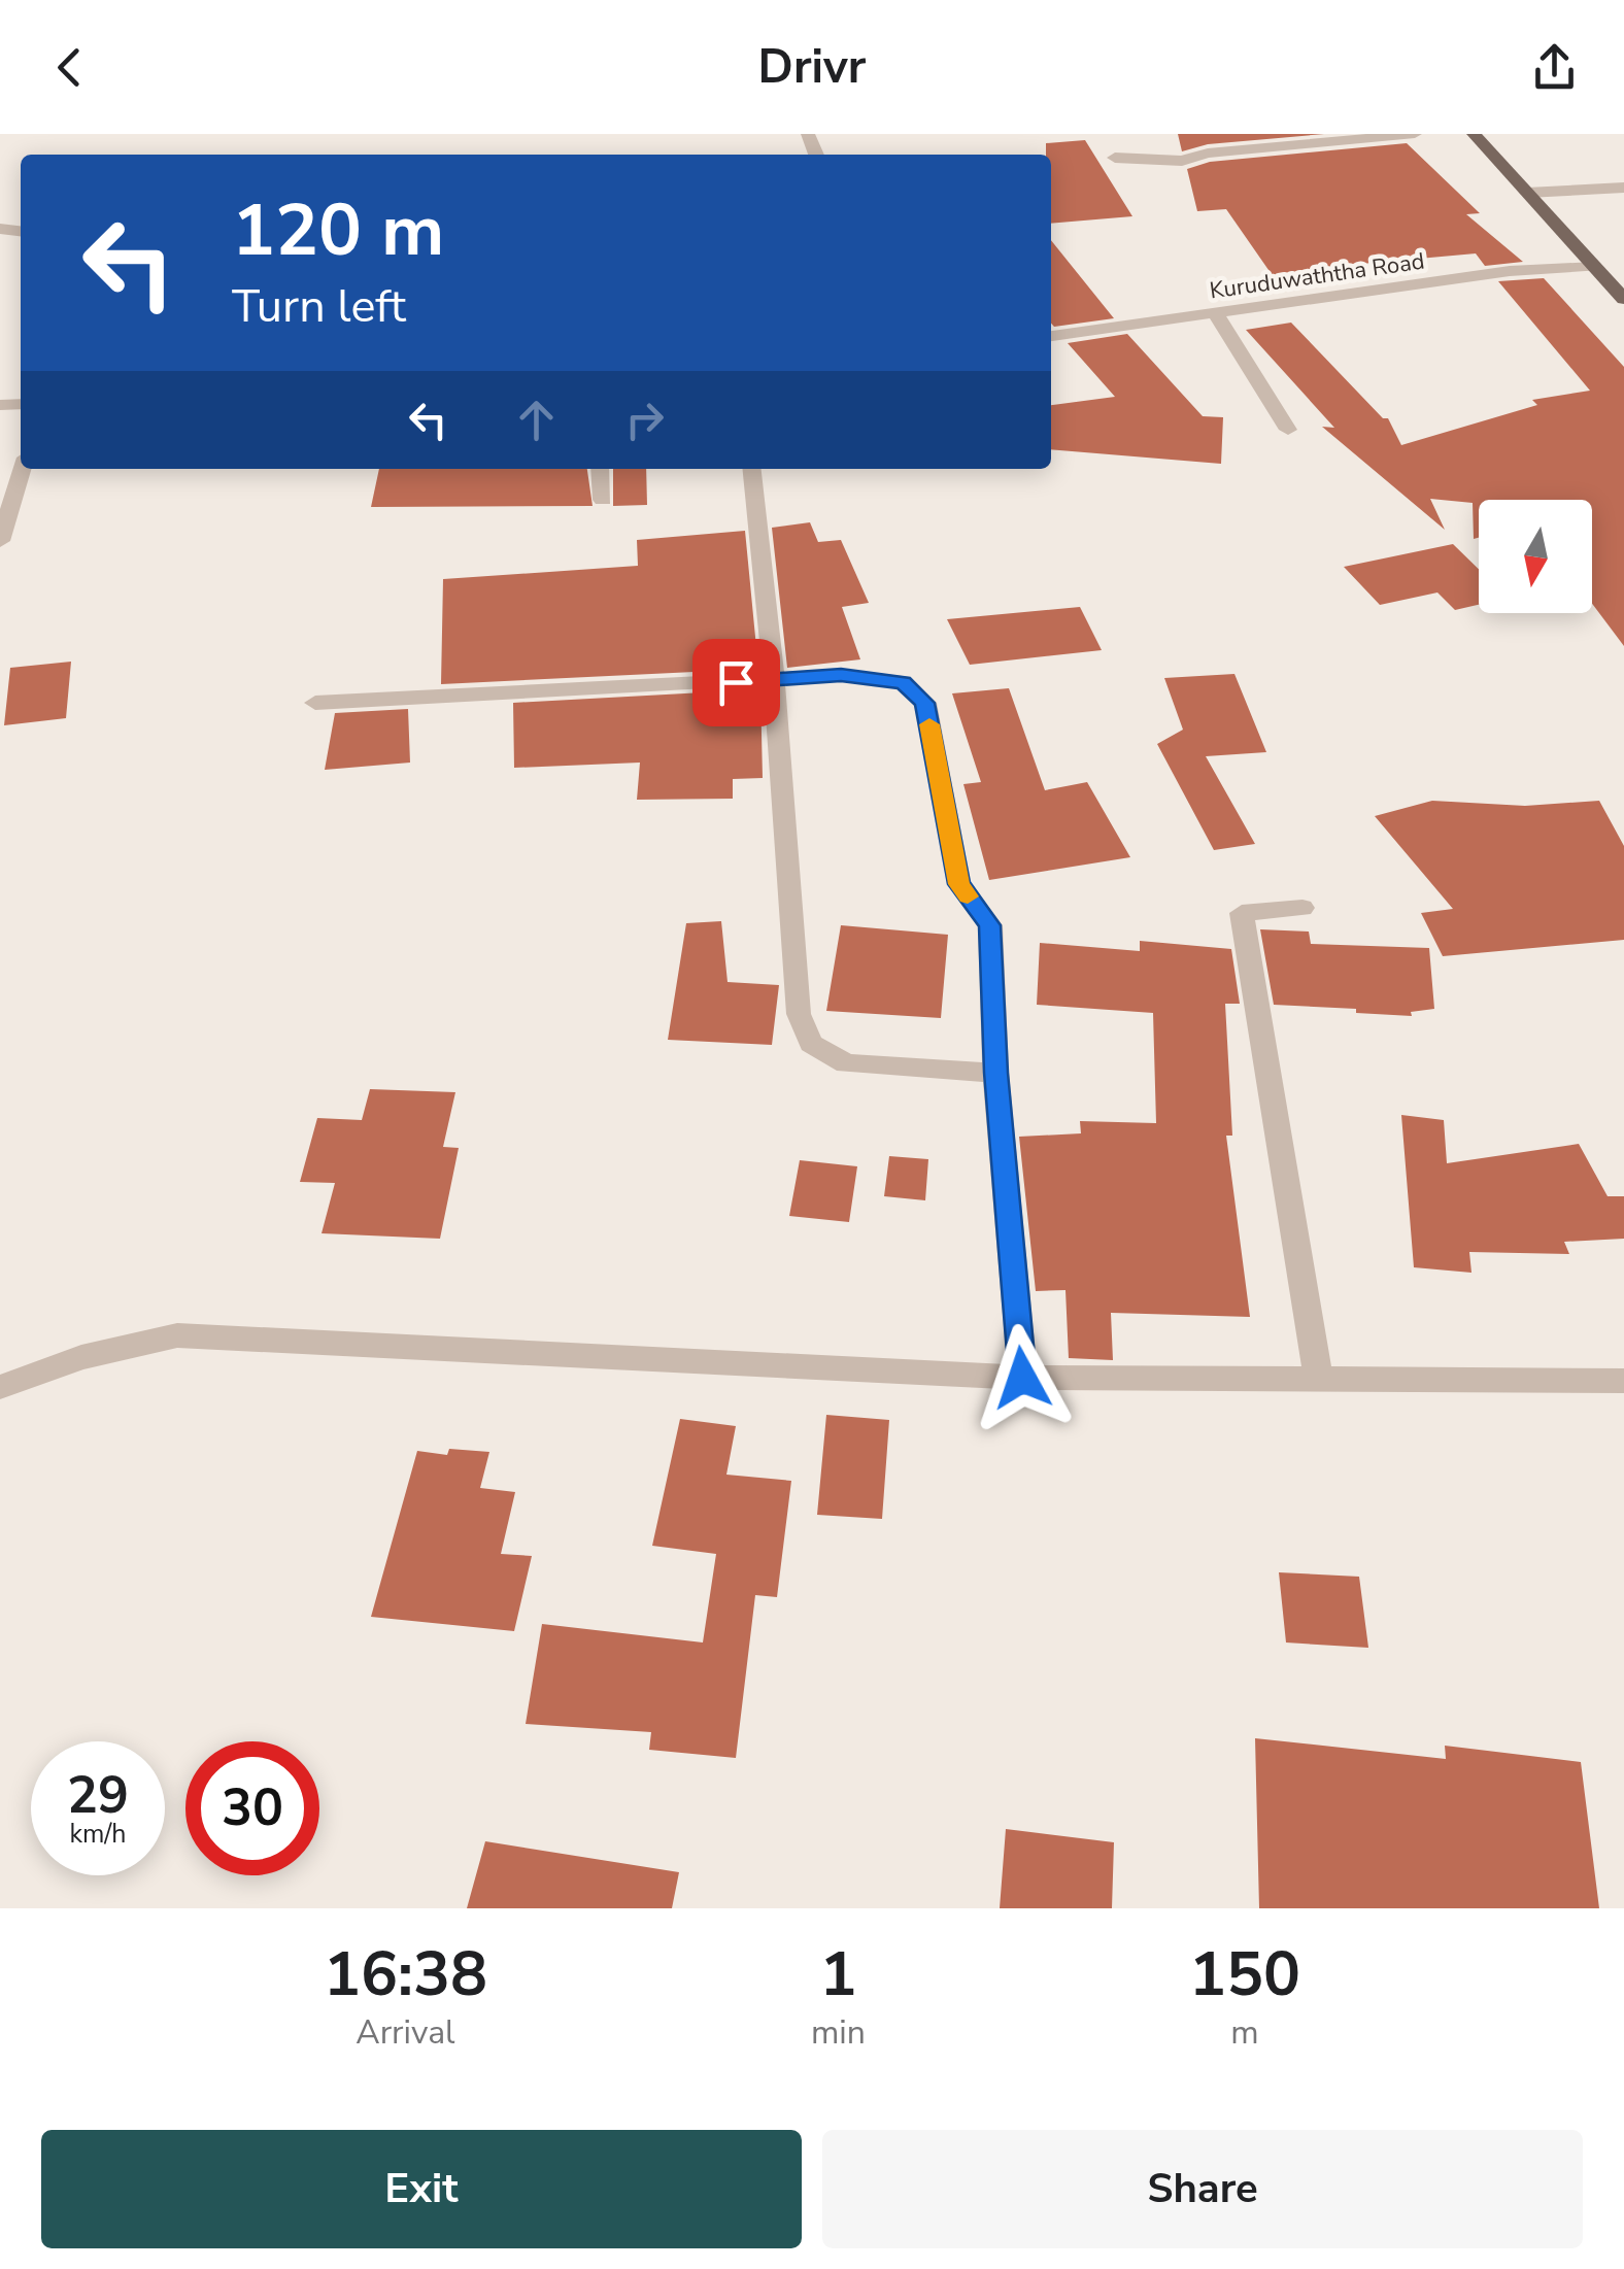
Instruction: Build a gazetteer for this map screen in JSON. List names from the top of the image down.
{
  "streets": {
    "street": ["Kuruduwaththa Road"]
  },
  "north": "bottom",
  "page": {
    "header": "Drivr",
    "turn": ["120 m", "Turn left"],
    "speed": "29 km/h",
    "limit": "30",
    "eta": [
      "16:38",
      "Arrival",
      "1",
      "min",
      "150",
      "m"
    ],
    "buttons": ["Exit", "Share"]
  }
}
